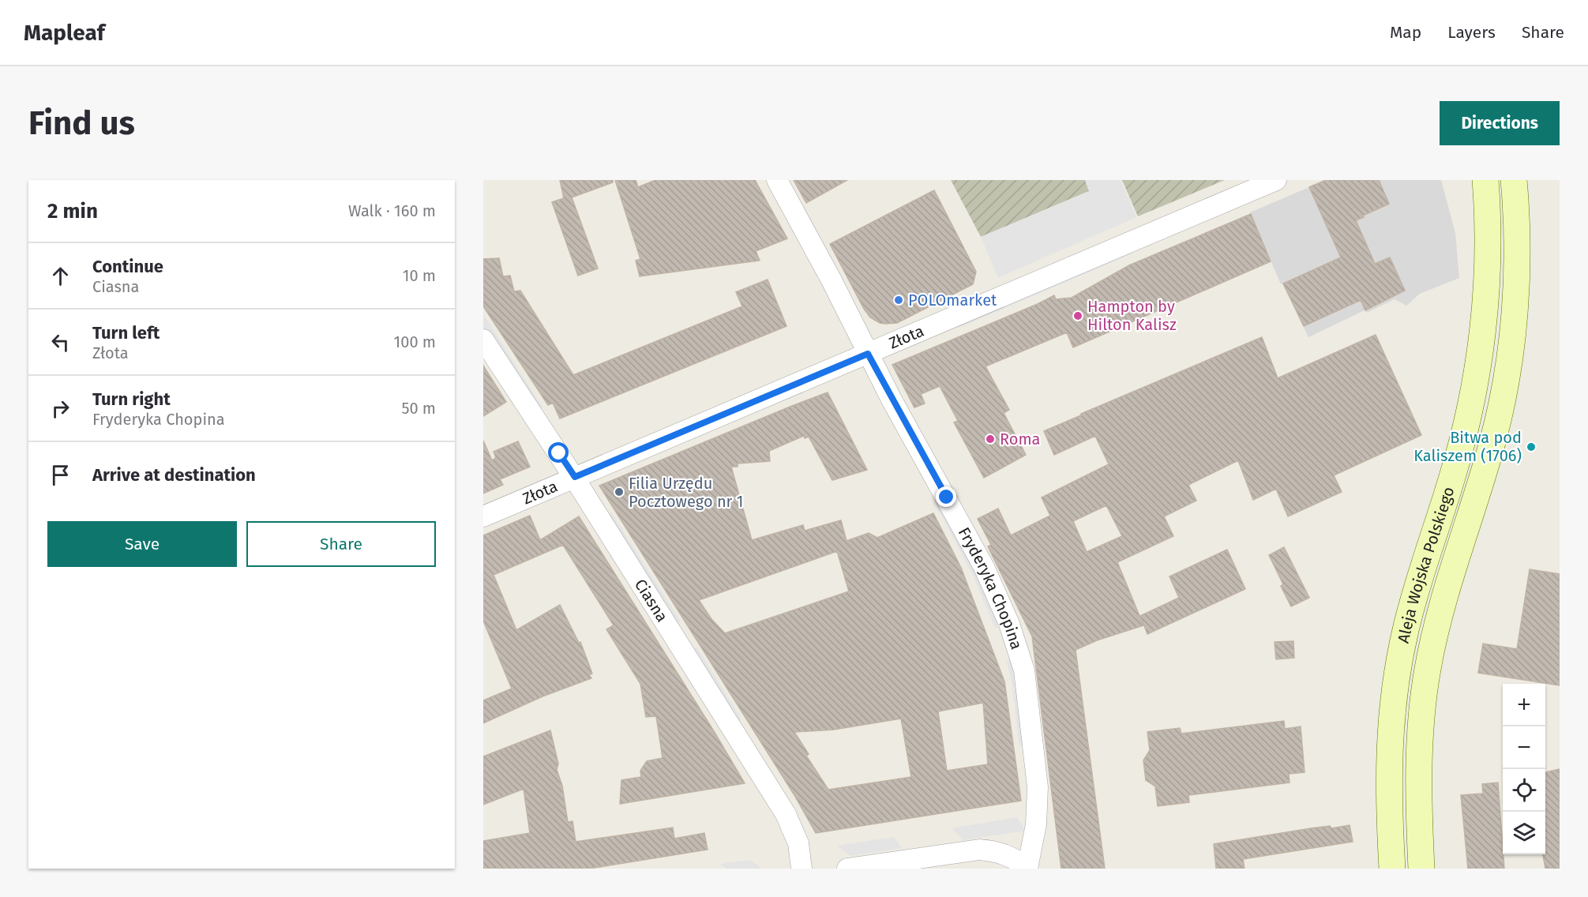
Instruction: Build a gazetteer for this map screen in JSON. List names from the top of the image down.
{
  "streets": {
    "main road": ["Aleja Wojska Polskiego"],
    "street": ["Złota", "Fryderyka Chopina", "Ciasna"]
  },
  "crossings": [
    ["Złota", "Fryderyka Chopina"],
    ["Złota", "Ciasna"]
  ],
  "places": [
    "POLOmarket",
    "Hampton by Hilton Kalisz",
    "Roma",
    "Bitwa pod Kaliszem (1706)",
    "Filia Urzędu Pocztowego nr 1"
  ],
  "page": {
    "header": "Mapleaf",
    "nav": ["Map", "Layers", "Share"],
    "buttons": [
      "Directions",
      ["Save", "Share"]
    ],
    "title": "Find us",
    "heading": ["2 min", "Walk · 160 m"],
    "list": [
      ["Continue", "Ciasna", "10 m"],
      ["Turn left", "Złota", "100 m"],
      ["Turn right", "Fryderyka Chopina", "50 m"],
      "Arrive at destination"
    ],
    "map_buttons": ["+", "−"]
  }
}
